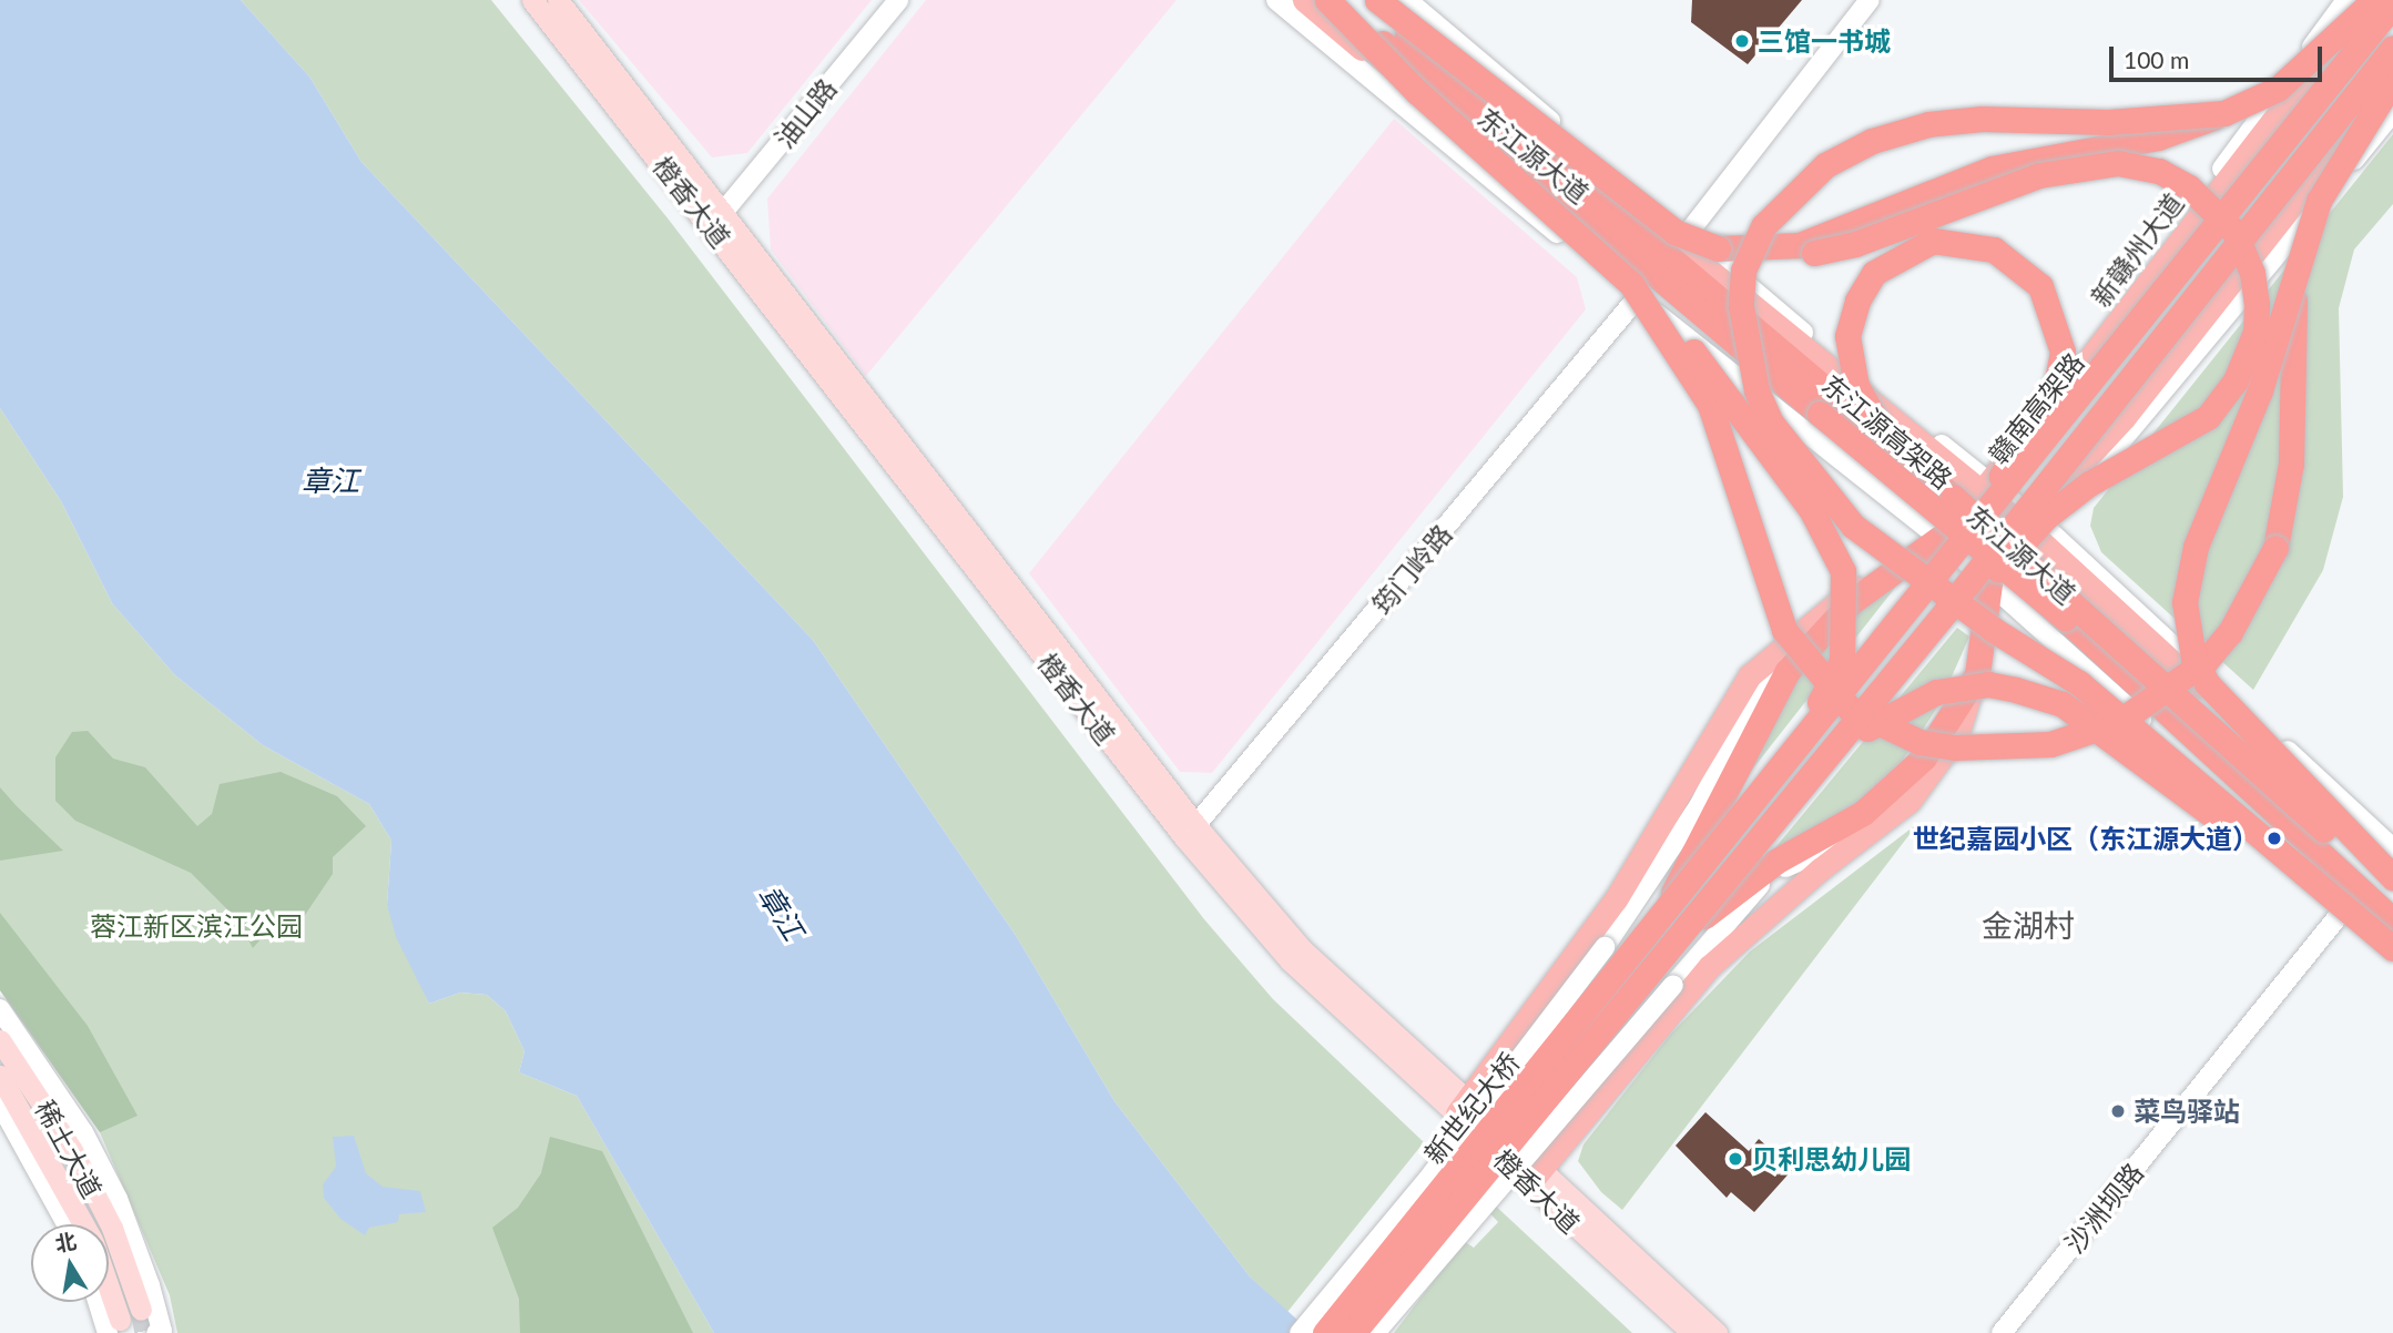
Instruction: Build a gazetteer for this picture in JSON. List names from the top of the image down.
{
  "streets": {
    "highway": ["赣南高架路", "东江源高架路", "新世纪大桥"],
    "main road": [
      "东江源大道",
      "橙香大道",
      "新赣州大道",
      "稀土大道"
    ],
    "street": ["油山路", "筠门岭路", "沙洲坝路"]
  },
  "crossings": [
    ["油山路", "橙香大道"],
    ["东江源大道", "新赣州大道"],
    ["东江源大道", "沙洲坝路"],
    ["橙香大道", "筠门岭路"],
    ["赣南高架路", "新世纪大桥"]
  ],
  "districts": ["金湖村"],
  "water": ["章江"],
  "parks": ["蓉江新区滨江公园"],
  "places": [
    "三馆一书城",
    "世纪嘉园小区（东江源大道）",
    "菜鸟驿站",
    "贝利思幼儿园"
  ],
  "scale_bar": "100 m",
  "north": "top"
}
